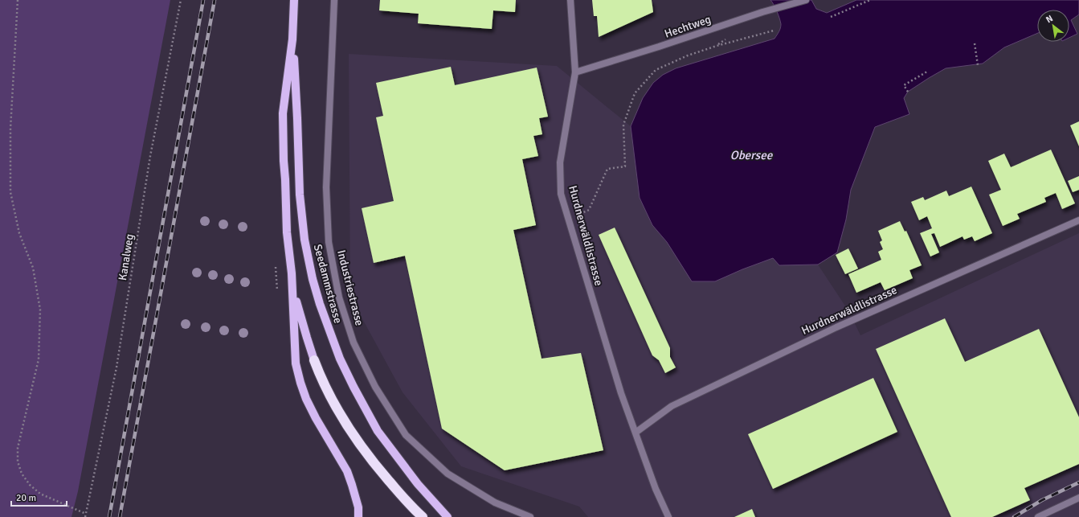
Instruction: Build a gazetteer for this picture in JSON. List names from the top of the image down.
{
  "streets": {
    "main road": ["Seedammstrasse"],
    "street": ["Hechtweg", "Hurdnerwäldlistrasse", "Industriestrasse"],
    "path": ["Kanalweg"]
  },
  "crossings": [
    ["Hechtweg", "Hurdnerwäldlistrasse"]
  ],
  "water": ["Obersee"],
  "scale_bar": "20 m",
  "north": "top left"
}
